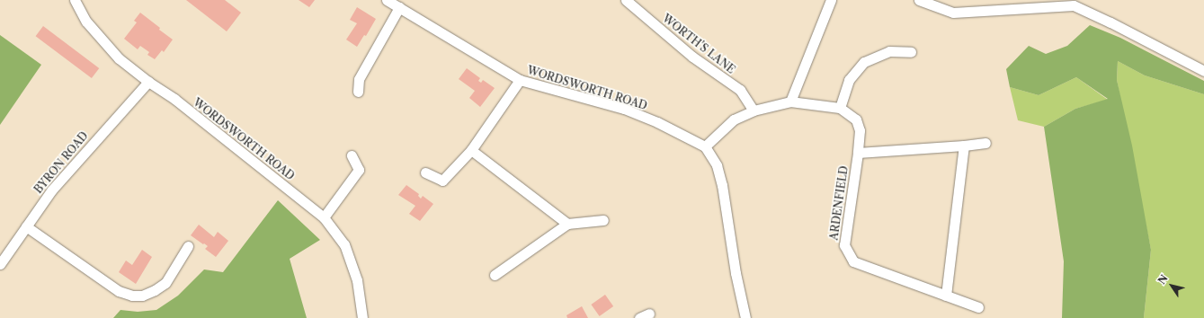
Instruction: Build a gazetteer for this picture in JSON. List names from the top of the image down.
{
  "streets": {
    "street": [
      "WORTH'S LANE",
      "WORDSWORTH ROAD",
      "BYRON ROAD",
      "ARDENFIELD"
    ]
  },
  "crossings": [
    ["WORDSWORTH ROAD", "BYRON ROAD"]
  ],
  "north": "top left"
}
